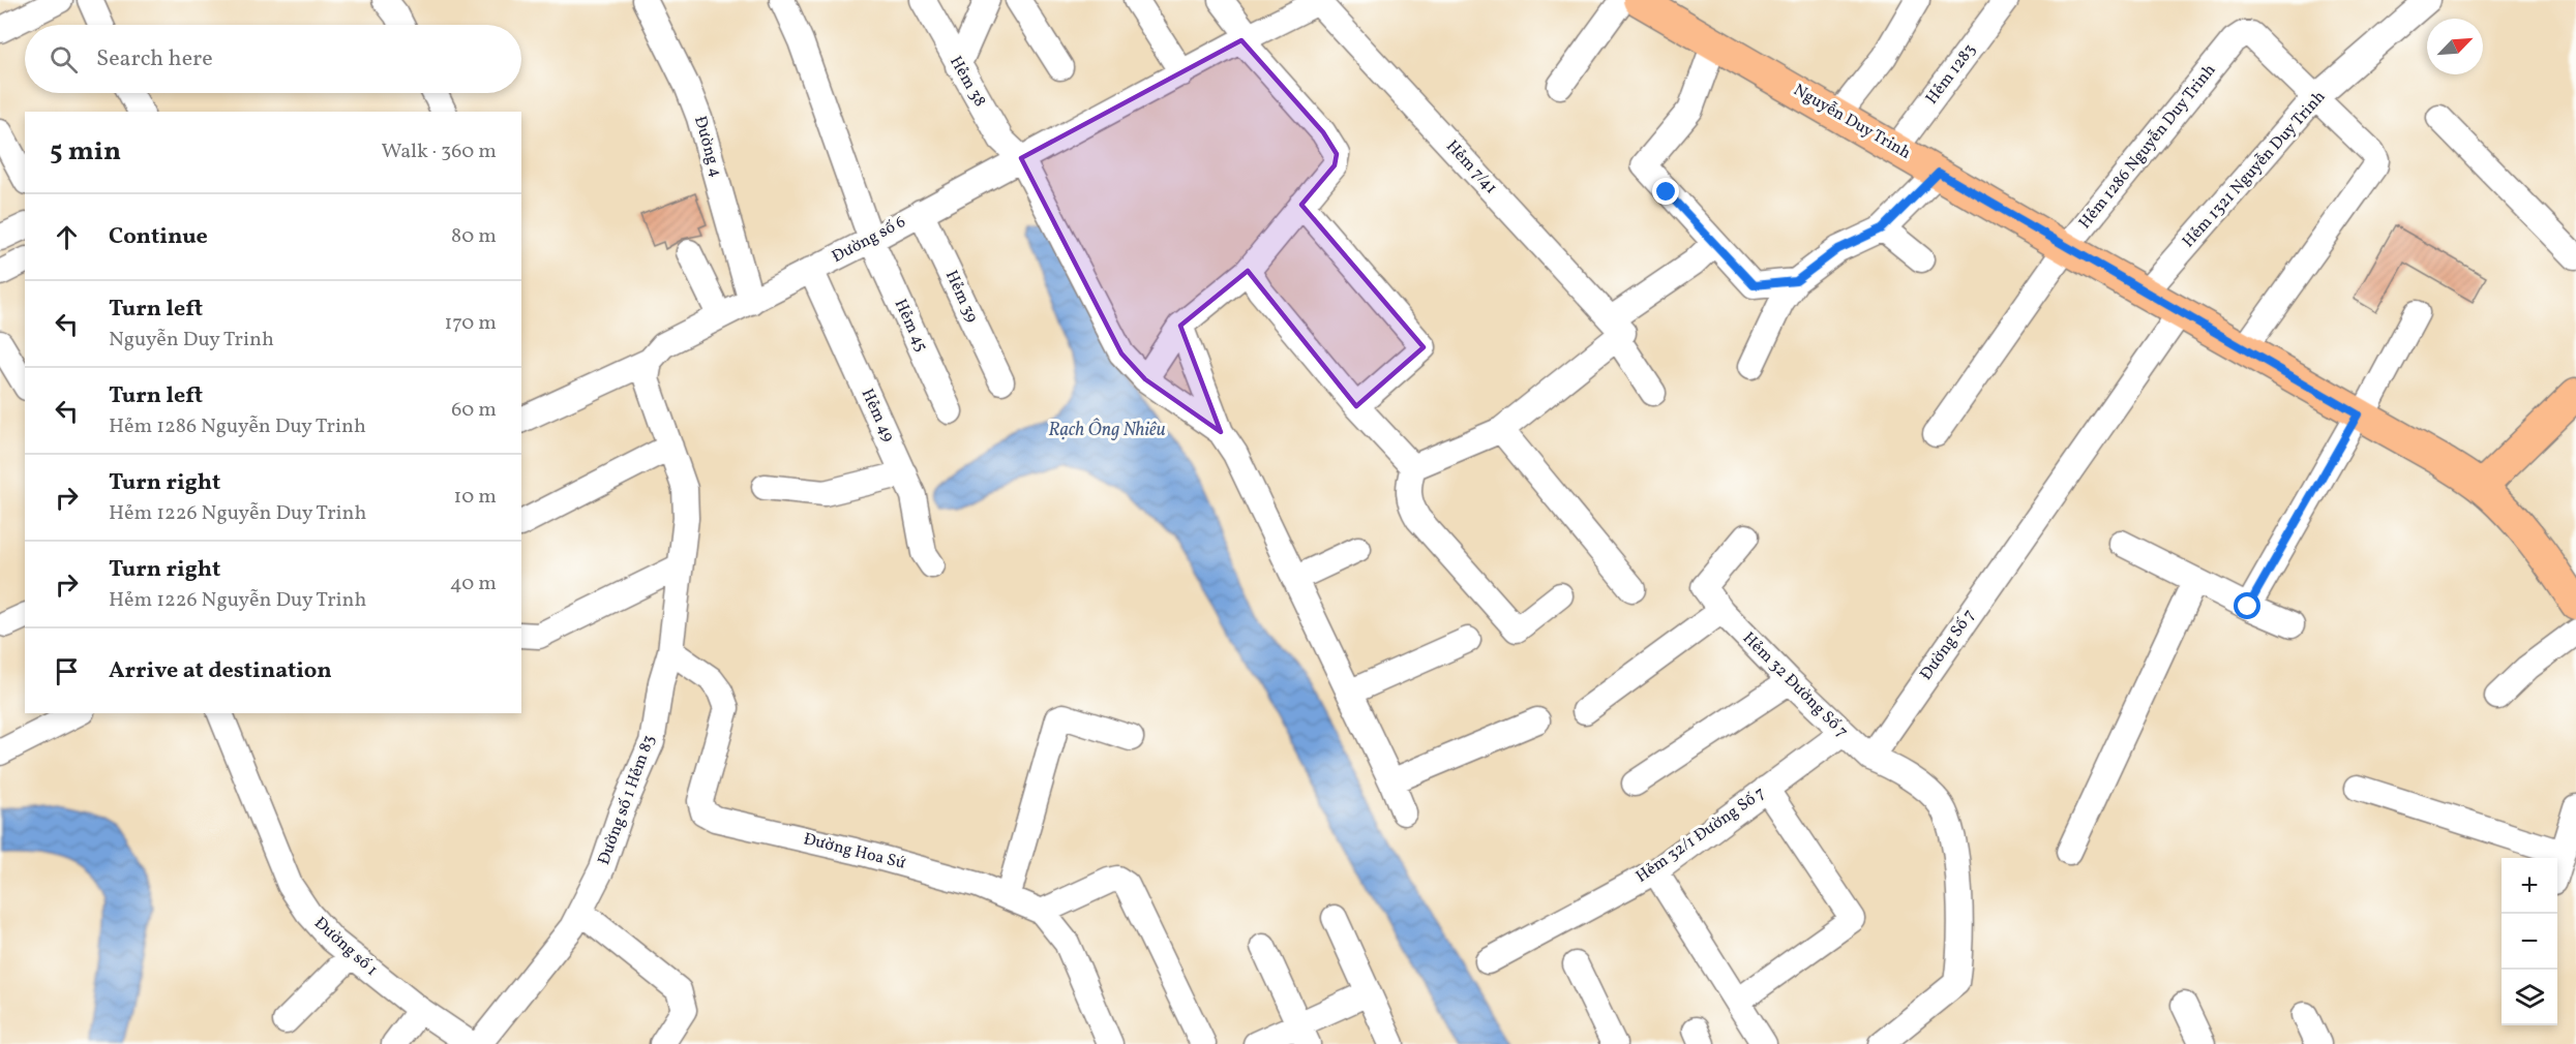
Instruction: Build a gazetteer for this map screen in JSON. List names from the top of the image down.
{
  "streets": {
    "main road": ["Nguyễn Duy Trinh"],
    "street": [
      "Hẻm 1283",
      "Hẻm 38",
      "Đường 4",
      "Hẻm 1286 Nguyễn Duy Trinh",
      "Hẻm 7/41",
      "Hẻm 1321 Nguyễn Duy Trinh",
      "Đường số 6",
      "Hẻm 39",
      "Hẻm 45",
      "Hẻm 49",
      "Đường Số 7",
      "Hẻm 32 Đường Số 7",
      "Đường số 1 Hẻm 83",
      "Hẻm 32/1 Đường Số 7",
      "Đường Hoa Sứ",
      "Đường số 1"
    ]
  },
  "crossings": [
    ["Hẻm 1283", "Nguyễn Duy Trinh"],
    ["Hẻm 38", "Đường số 6"],
    ["Nguyễn Duy Trinh", "Hẻm 1286 Nguyễn Duy Trinh"],
    ["Nguyễn Duy Trinh", "Hẻm 1321 Nguyễn Duy Trinh"],
    ["Nguyễn Duy Trinh", "Đường Số 7"],
    ["Đường 4", "Đường số 6"],
    ["Hẻm 1286 Nguyễn Duy Trinh", "Hẻm 1321 Nguyễn Duy Trinh"],
    ["Hẻm 7/41", "Đường số 6"],
    ["Đường số 6", "Hẻm 39"],
    ["Đường số 6", "Hẻm 45"],
    ["Đường số 6", "Hẻm 49"],
    ["Đường Số 7", "Hẻm 32 Đường Số 7"],
    ["Hẻm 32 Đường Số 7", "Hẻm 32/1 Đường Số 7"],
    ["Đường số 1 Hẻm 83", "Đường Hoa Sứ"]
  ],
  "water": ["Rạch Ông Nhiêu"],
  "north": "top right",
  "page": {
    "search": "Search here",
    "heading": ["5 min", "Walk · 360 m"],
    "list": [
      ["Continue", "80 m"],
      ["Turn left", "Nguyễn Duy Trinh", "170 m"],
      ["Turn left", "Hẻm 1286 Nguyễn Duy Trinh", "60 m"],
      ["Turn right", "Hẻm 1226 Nguyễn Duy Trinh", "10 m"],
      ["Turn right", "Hẻm 1226 Nguyễn Duy Trinh", "40 m"],
      "Arrive at destination"
    ],
    "map_buttons": ["+", "−"]
  }
}
